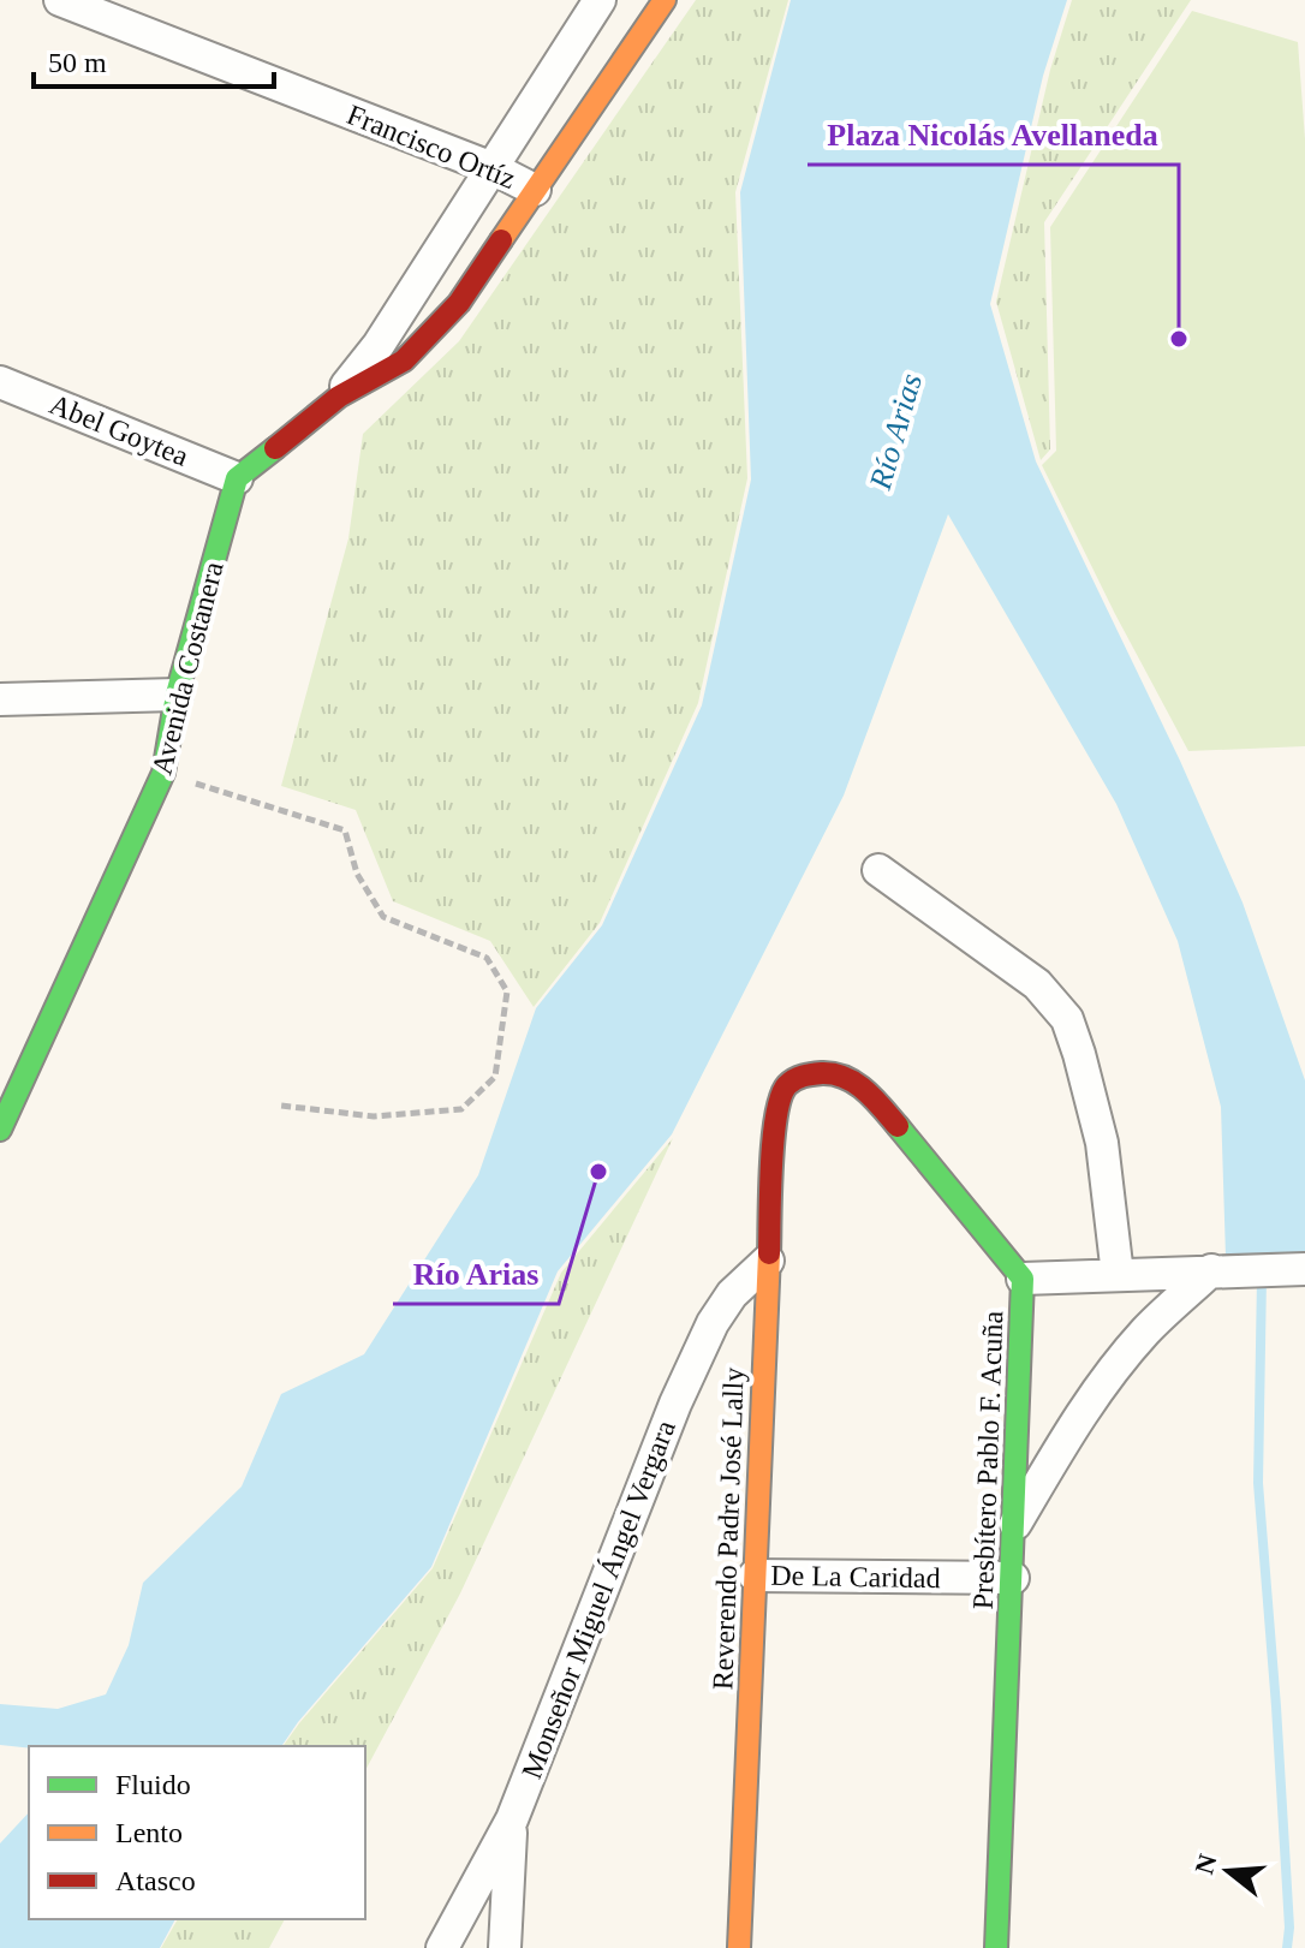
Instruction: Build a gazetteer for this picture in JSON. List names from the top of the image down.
{
  "streets": {
    "street": [
      "Francisco Ortíz",
      "Abel Goytea",
      "Avenida Costanera",
      "Presbítero Pablo F. Acuña",
      "Reverendo Padre José Lally",
      "De La Caridad",
      "Monseñor Miguel Ángel Vergara"
    ]
  },
  "crossings": [
    ["Abel Goytea", "Avenida Costanera"],
    ["Presbítero Pablo F. Acuña", "Reverendo Padre José Lally"],
    ["Presbítero Pablo F. Acuña", "De La Caridad"],
    ["Reverendo Padre José Lally", "De La Caridad"],
    ["Reverendo Padre José Lally", "Monseñor Miguel Ángel Vergara"]
  ],
  "water": ["Río Arias"],
  "places": ["Plaza Nicolás Avellaneda", "Río Arias"],
  "legend": ["Fluido", "Lento", "Atasco"],
  "scale_bar": "50 m",
  "north": "left"
}
